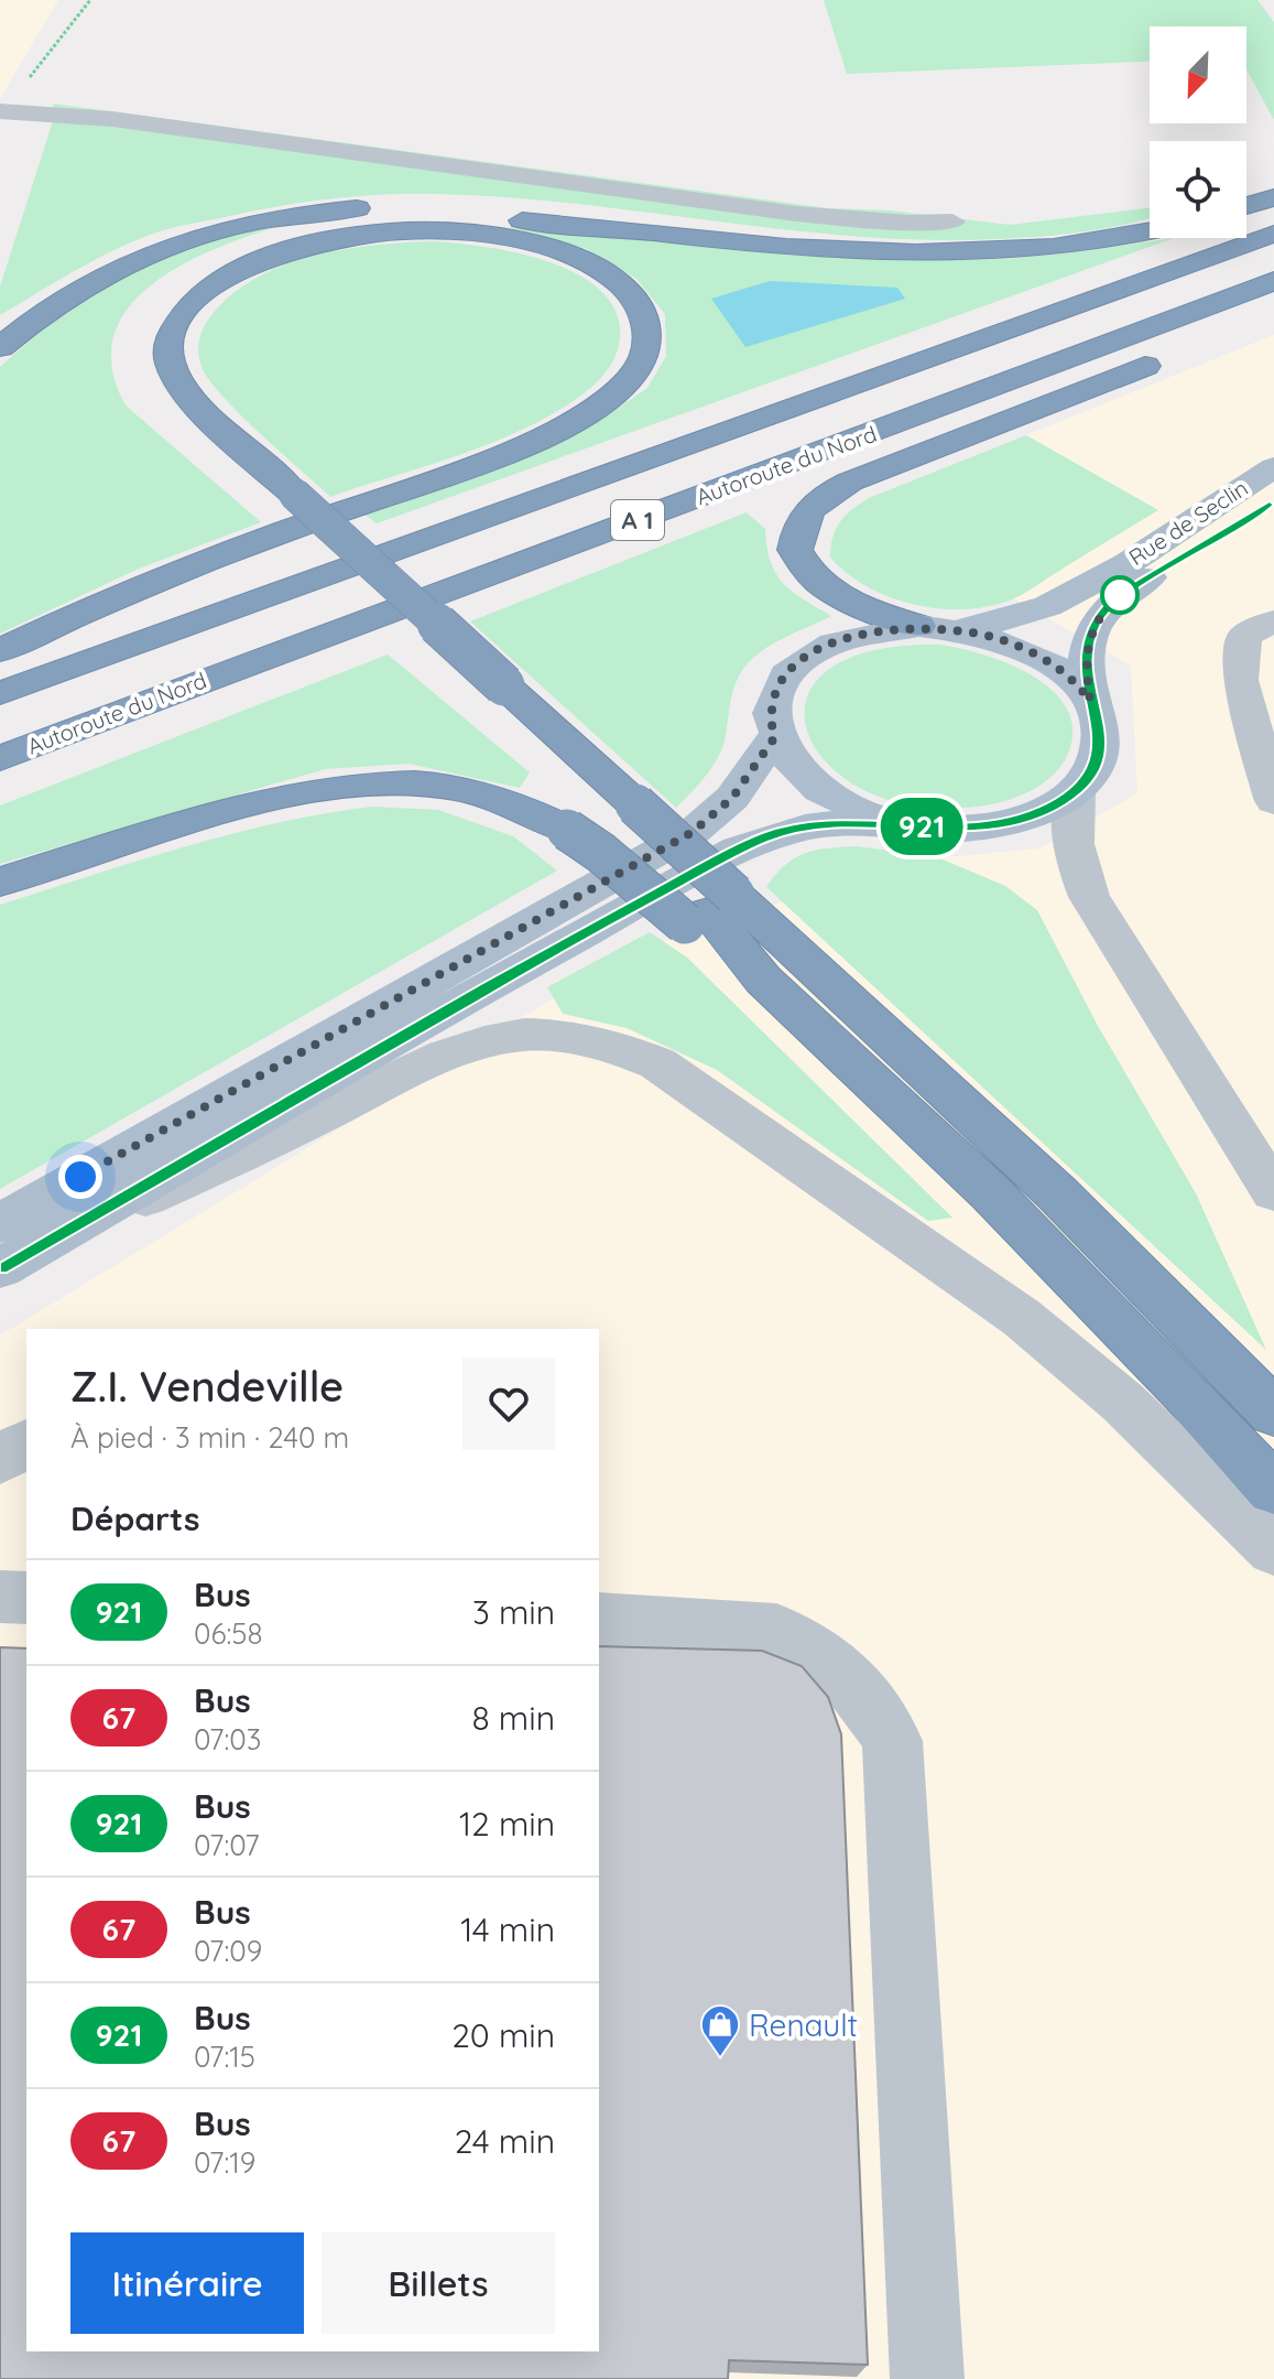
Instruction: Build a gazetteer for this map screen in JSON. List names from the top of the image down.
{
  "streets": {
    "highway": ["Autoroute du Nord", "A 1"],
    "main road": ["Rue de Seclin"]
  },
  "places": {
    "shop": ["Renault"]
  },
  "lines": ["bus line 921"],
  "north": "bottom left",
  "page": {
    "on_map": "921",
    "heading": [
      ["Z.I. Vendeville", "À pied · 3 min · 240 m"],
      "Départs"
    ],
    "list": [
      {
        "mark": "921",
        "name": "Bus",
        "note": "06:58",
        "value": "3 min"
      },
      {
        "mark": "67",
        "name": "Bus",
        "note": "07:03",
        "value": "8 min"
      },
      {
        "mark": "921",
        "name": "Bus",
        "note": "07:07",
        "value": "12 min"
      },
      {
        "mark": "67",
        "name": "Bus",
        "note": "07:09",
        "value": "14 min"
      },
      {
        "mark": "921",
        "name": "Bus",
        "note": "07:15",
        "value": "20 min"
      },
      {
        "mark": "67",
        "name": "Bus",
        "note": "07:19",
        "value": "24 min"
      }
    ],
    "buttons": ["Itinéraire", "Billets"]
  }
}
